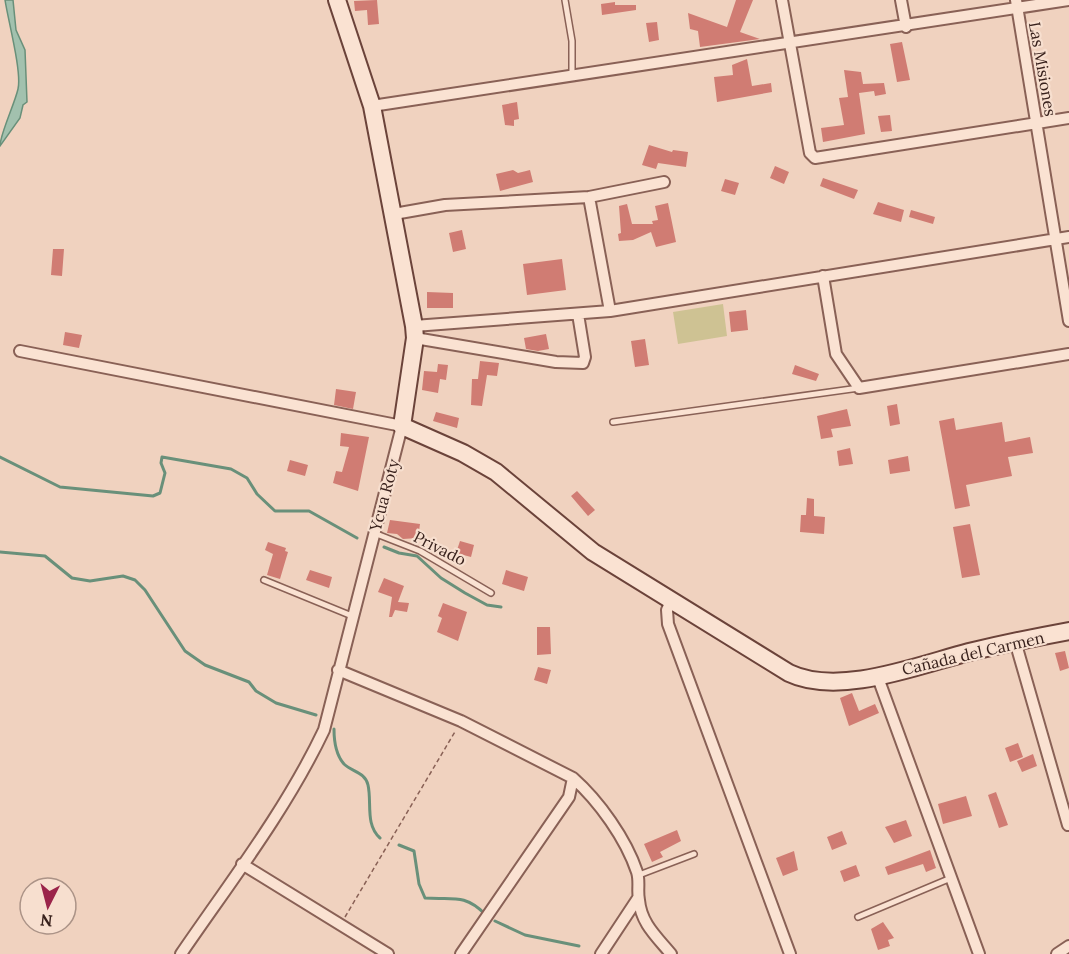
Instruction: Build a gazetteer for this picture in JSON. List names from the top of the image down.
{
  "streets": {
    "street": ["Las Misiones", "Ycua Roty", "Cañada del Carmen"],
    "lane": ["Privado"]
  },
  "crossings": [
    ["Ycua Roty", "Privado"],
    ["Ycua Roty", "Cañada del Carmen"]
  ],
  "north": "bottom"
}
